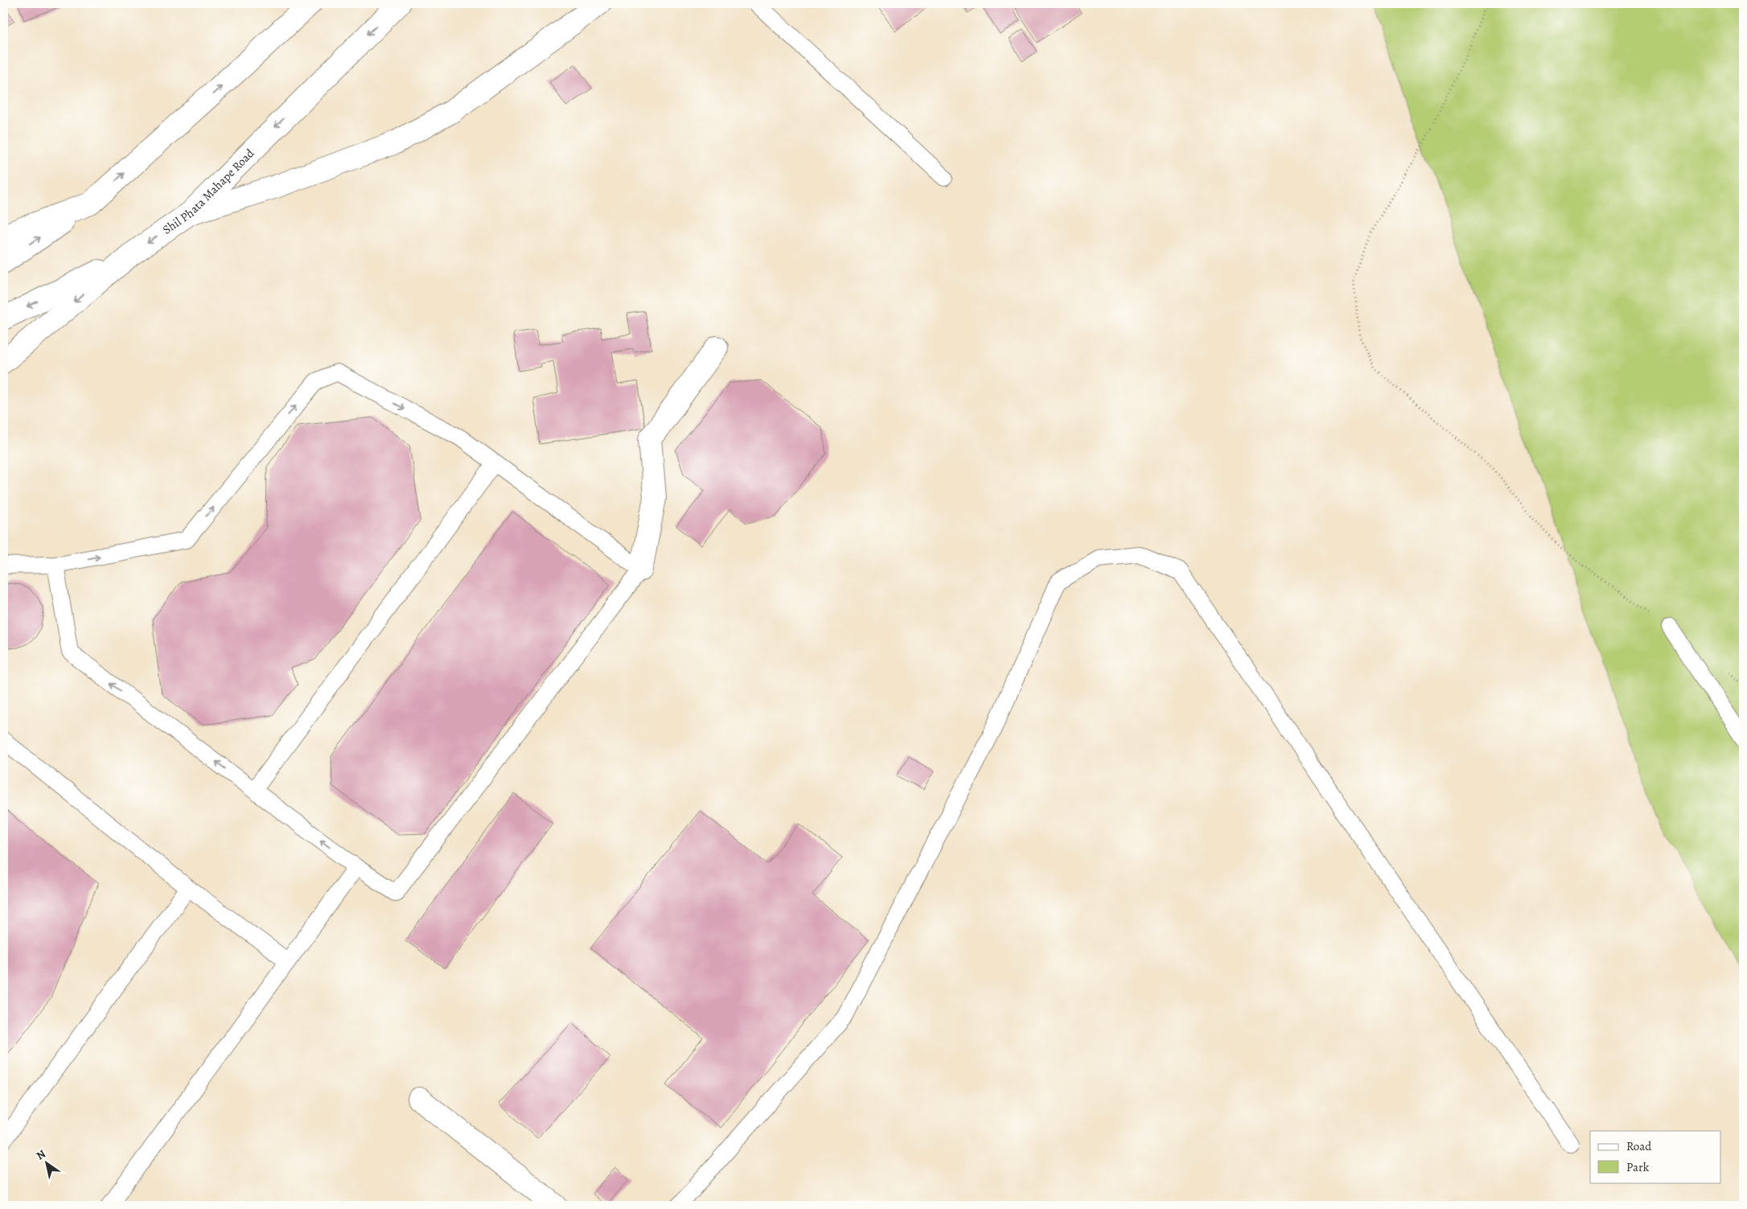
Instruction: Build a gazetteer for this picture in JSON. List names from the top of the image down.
{
  "streets": {
    "main road": ["Shil Phata Mahape Road"]
  },
  "legend": ["Road", "Park"],
  "north": "top left"
}
